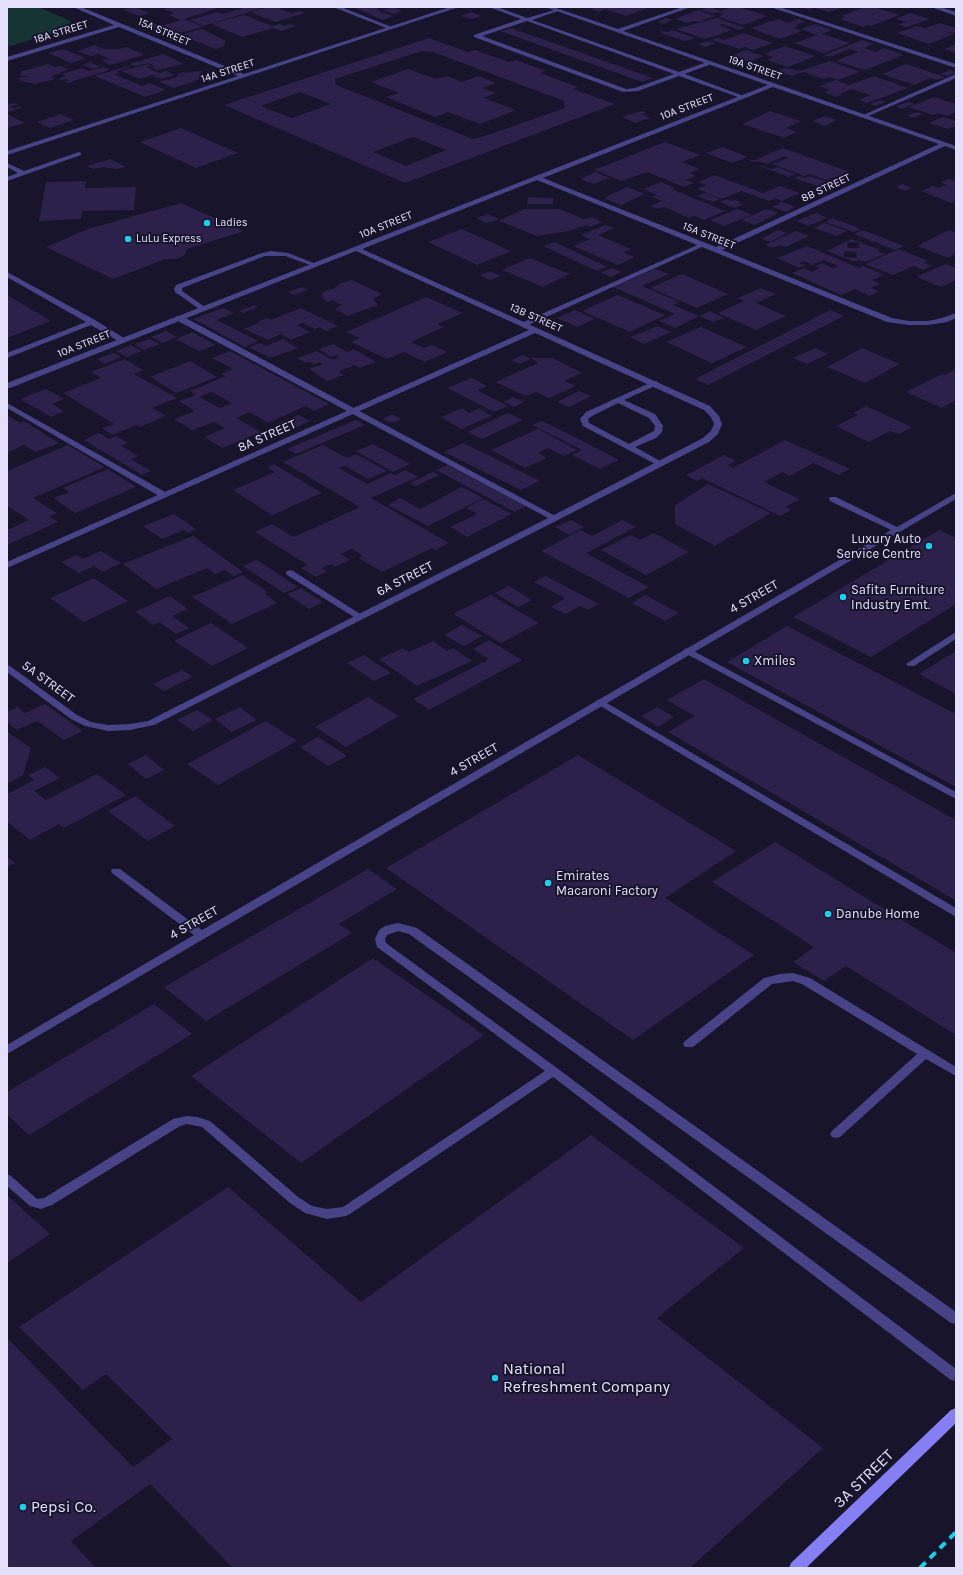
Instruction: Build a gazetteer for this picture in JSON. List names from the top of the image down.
{
  "streets": {
    "street": [
      "18A STREET",
      "15A STREET",
      "19A STREET",
      "14A STREET",
      "10A STREET",
      "8B STREET",
      "13B STREET",
      "8A STREET",
      "6A STREET",
      "4 STREET",
      "5A STREET",
      "3A STREET"
    ]
  },
  "crossings": [
    ["18A STREET", "15A STREET"],
    ["15A STREET", "14A STREET"],
    ["15A STREET", "10A STREET"],
    ["15A STREET", "8B STREET"],
    ["19A STREET", "10A STREET"],
    ["19A STREET", "8B STREET"],
    ["10A STREET", "13B STREET"],
    ["13B STREET", "8A STREET"],
    ["13B STREET", "6A STREET"],
    ["6A STREET", "5A STREET"]
  ],
  "places": [
    "Ladies",
    "LuLu Express",
    "Luxury Auto Service Centre",
    "Safita Furniture Industry Emt.",
    "Xmiles",
    "Emirates Macaroni Factory",
    "Danube Home",
    "National Refreshment Company",
    "Pepsi Co."
  ]
}
